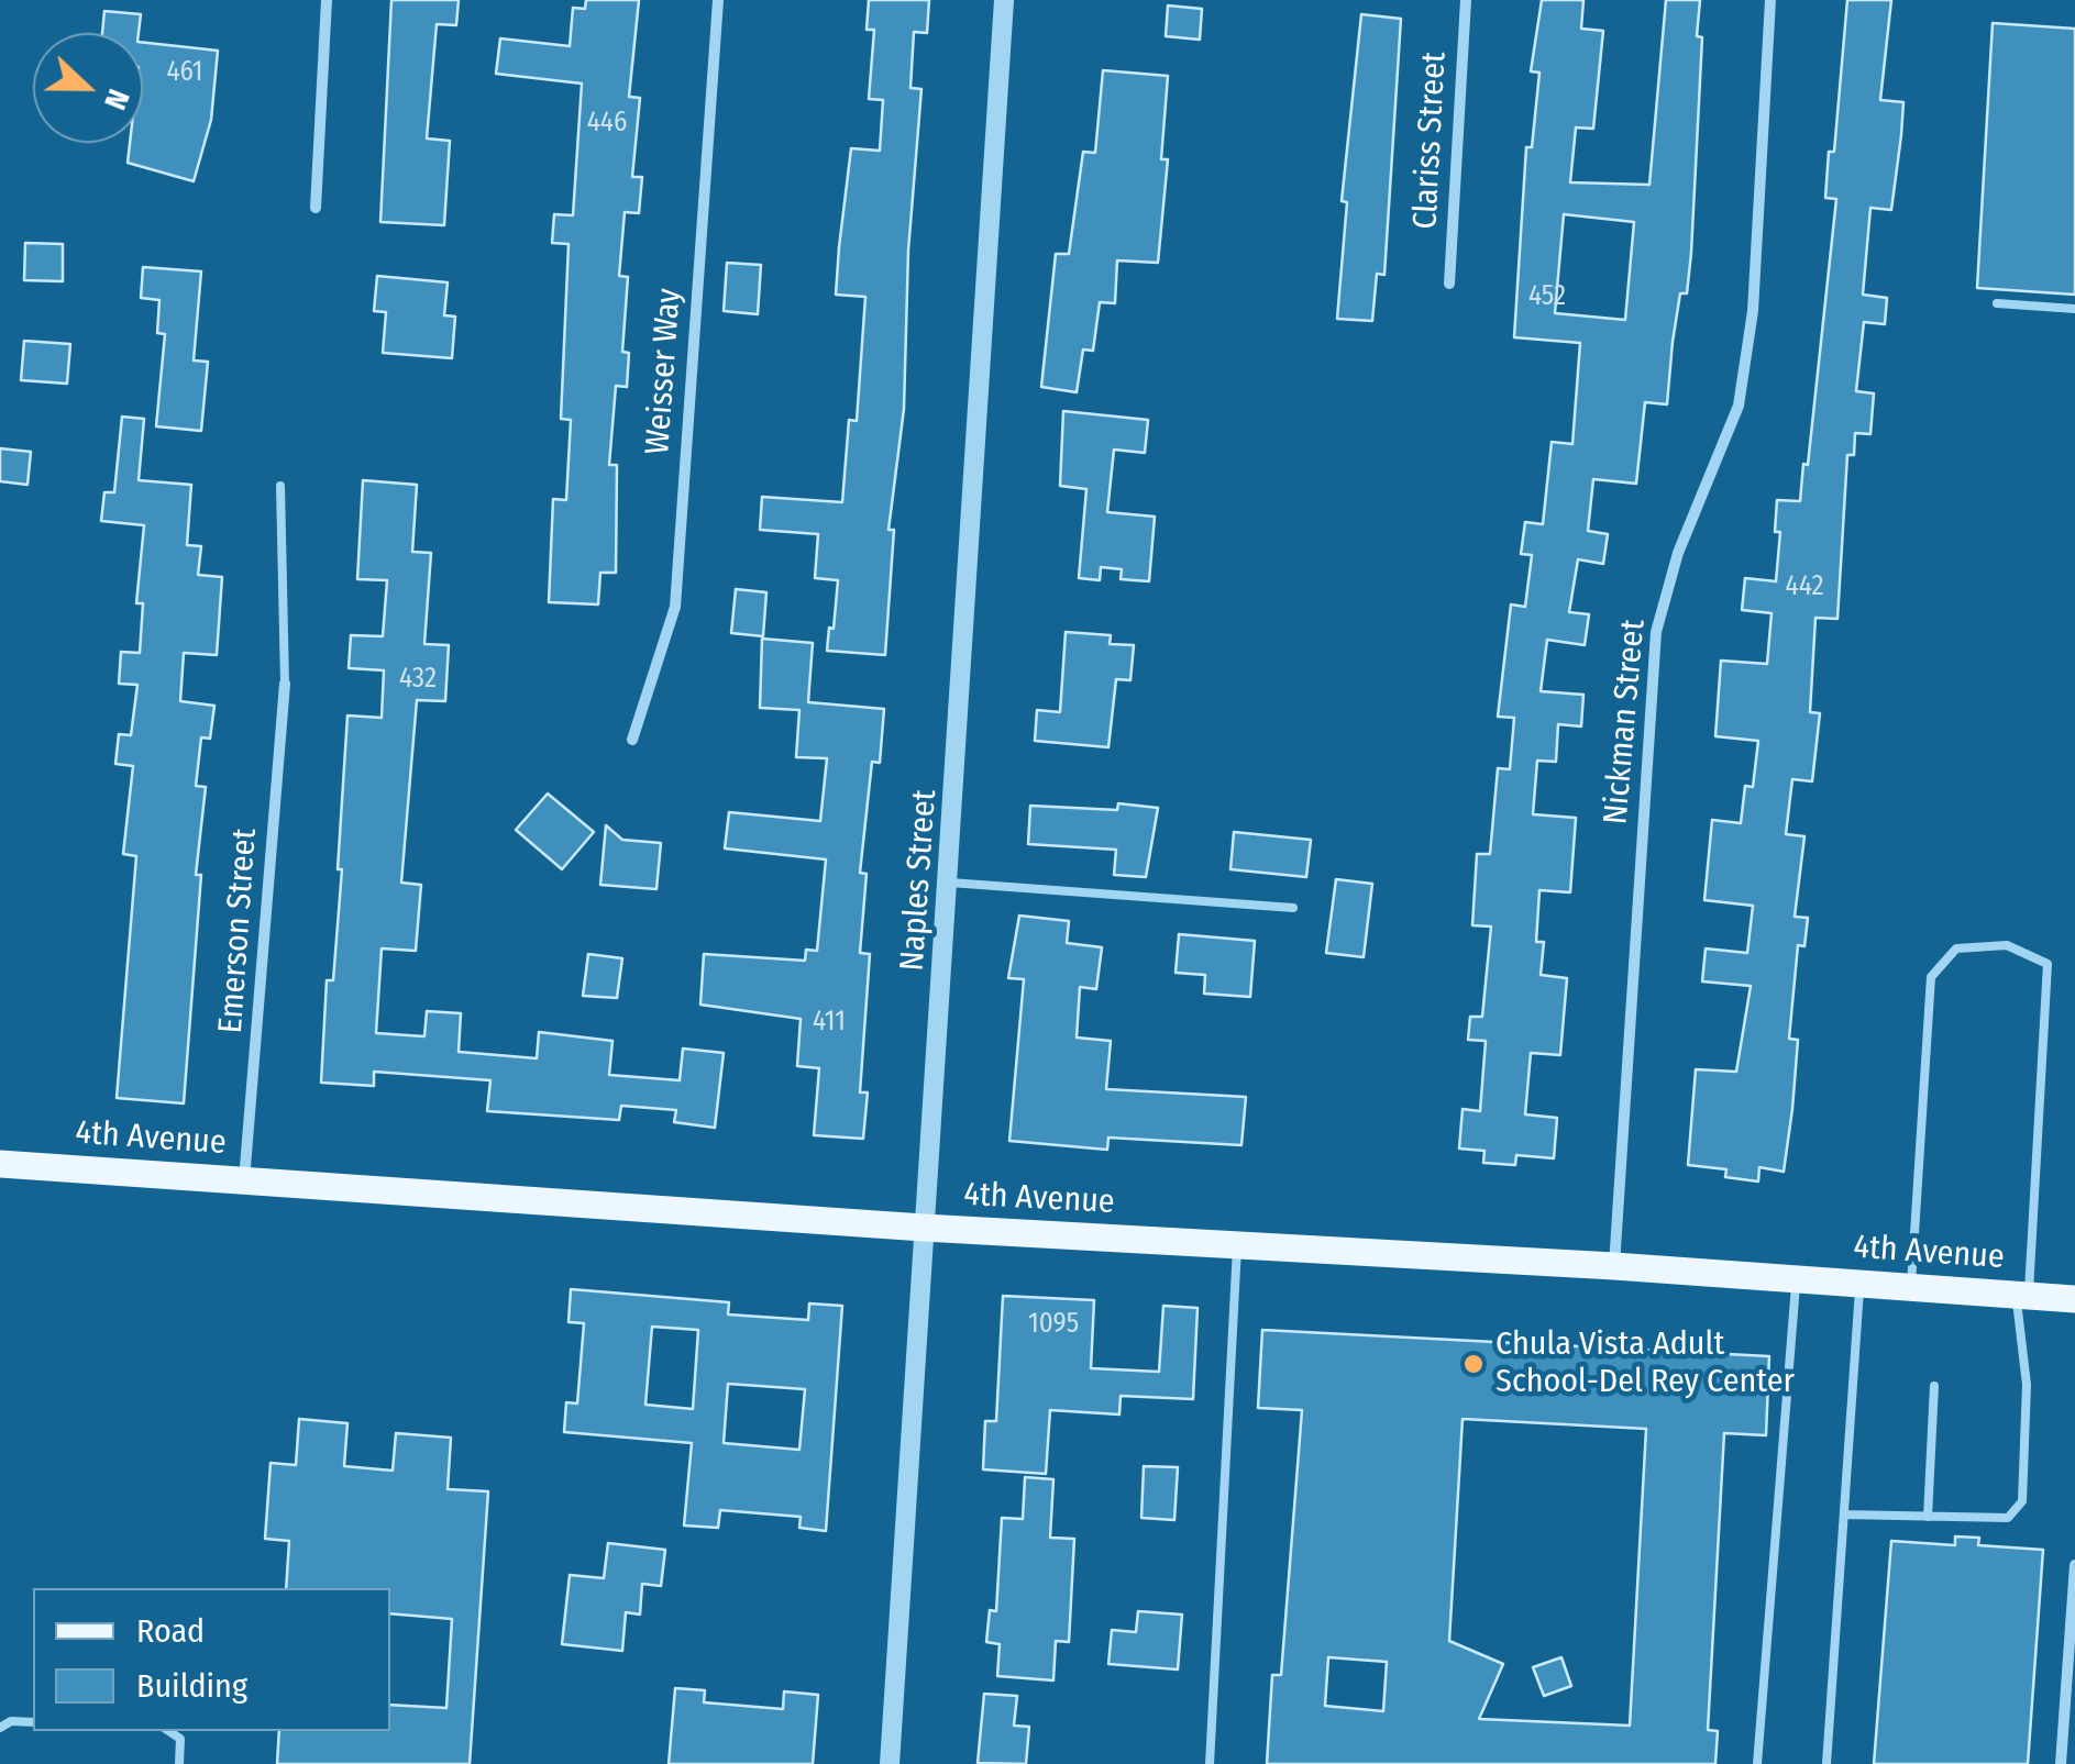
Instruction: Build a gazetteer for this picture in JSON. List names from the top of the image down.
{
  "streets": {
    "main road": ["4th Avenue"],
    "street": [
      "Clariss Street",
      "Weisser Way",
      "Nickman Street",
      "Naples Street",
      "Emerson Street"
    ]
  },
  "crossings": [
    ["Nickman Street", "4th Avenue"],
    ["Naples Street", "4th Avenue"],
    ["Emerson Street", "4th Avenue"]
  ],
  "places": ["Chula Vista Adult School-Del Rey Center"],
  "house_numbers": [
    "461",
    "446",
    "452",
    "442",
    "432",
    "411",
    "1095"
  ],
  "legend": ["Road", "Building"],
  "north": "right"
}
